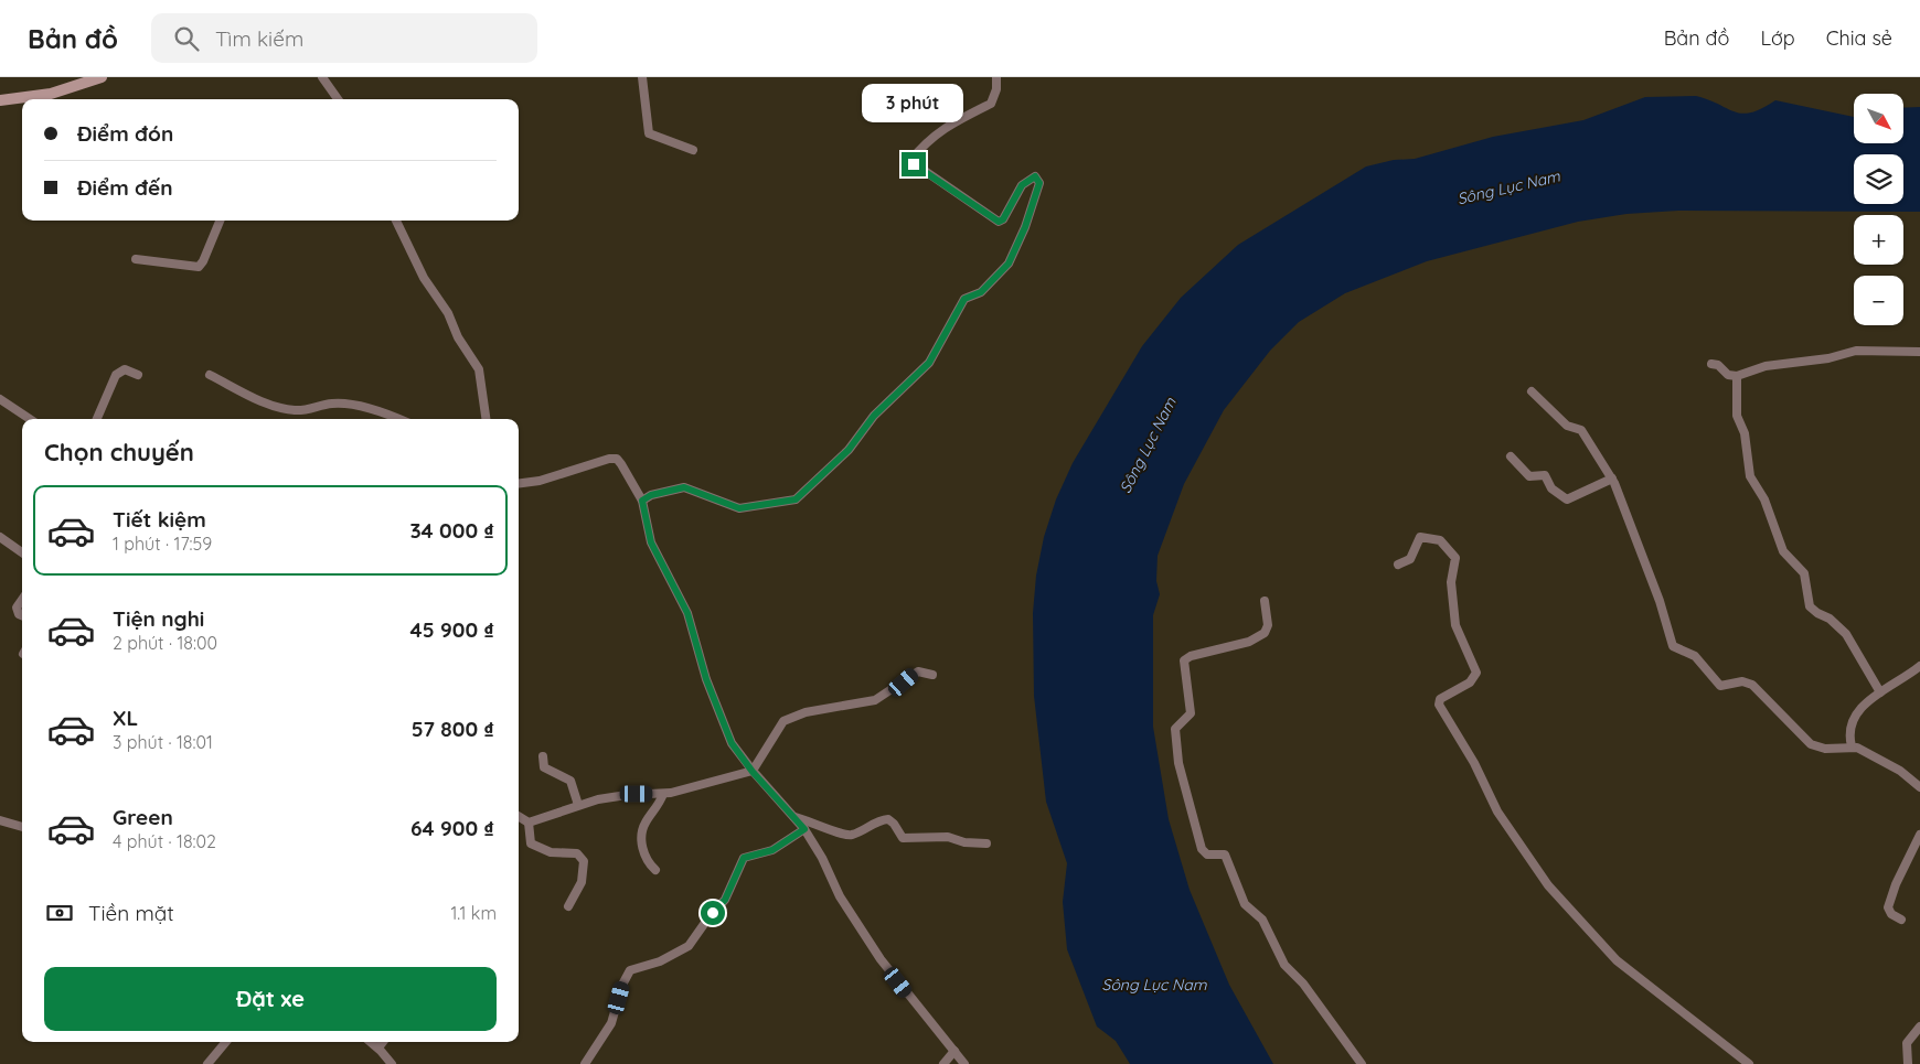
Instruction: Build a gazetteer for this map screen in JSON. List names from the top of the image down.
{
  "water": ["Sông Lục Nam"],
  "north": "bottom right",
  "page": {
    "header": "Bản đồ",
    "search": "Tìm kiếm",
    "nav": ["Bản đồ", "Lớp", "Chia sẻ"],
    "bubble": "3 phút",
    "map_buttons": ["+", "−"],
    "banner": ["Điểm đón", "Điểm đến"],
    "heading": "Chọn chuyến",
    "list": [
      {
        "name": "Tiết kiệm",
        "note": "1 phút · 17:59",
        "value": "34 000 ₫"
      },
      {
        "name": "Tiện nghi",
        "note": "2 phút · 18:00",
        "value": "45 900 ₫"
      },
      {
        "name": "XL",
        "note": "3 phút · 18:01",
        "value": "57 800 ₫"
      },
      {
        "name": "Green",
        "note": "4 phút · 18:02",
        "value": "64 900 ₫"
      }
    ],
    "pay": ["Tiền mặt", "1.1 km"],
    "buttons": "Đặt xe"
  }
}
